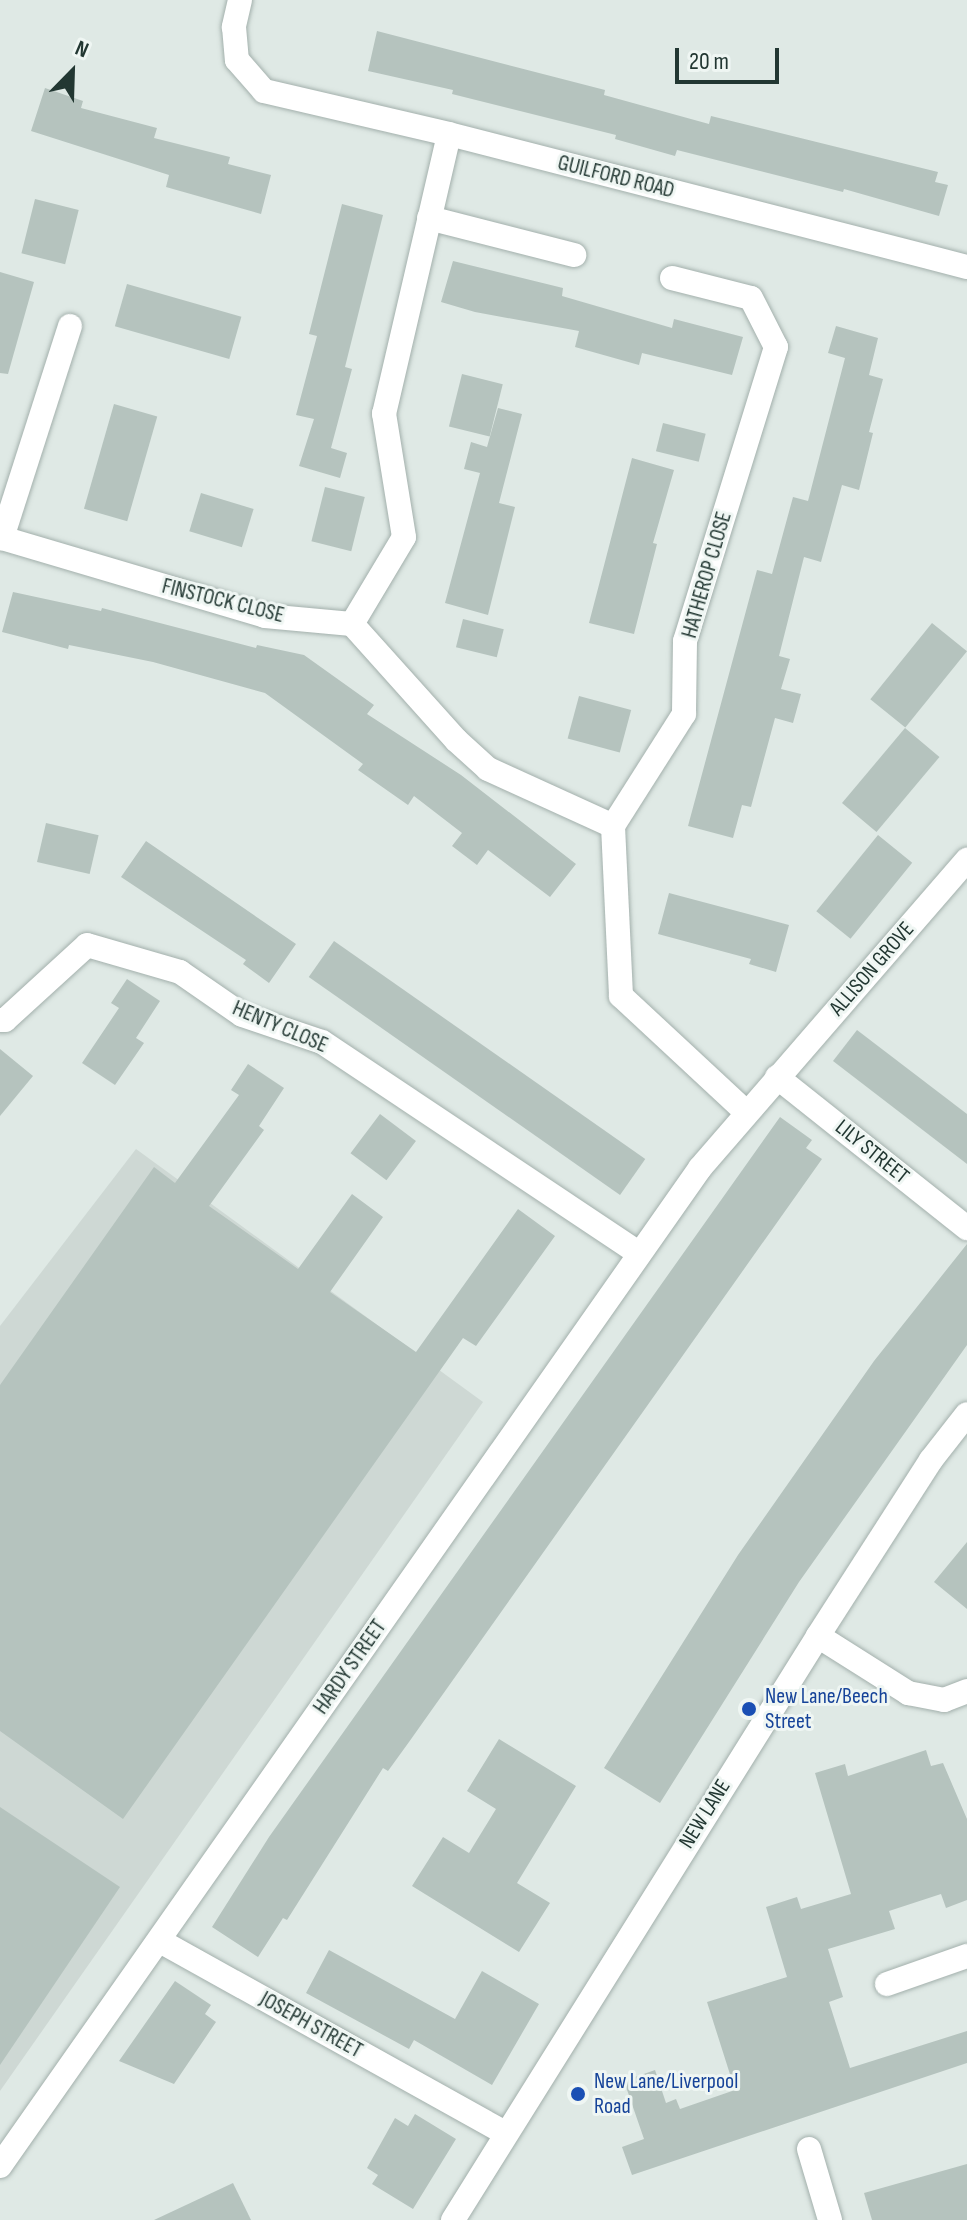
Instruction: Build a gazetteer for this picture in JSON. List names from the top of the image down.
{
  "streets": {
    "street": [
      "GUILFORD ROAD",
      "HATHEROP CLOSE",
      "FINSTOCK CLOSE",
      "ALLISON GROVE",
      "HENTY CLOSE",
      "LILY STREET",
      "HARDY STREET",
      "NEW LANE",
      "JOSEPH STREET"
    ]
  },
  "crossings": [
    ["ALLISON GROVE", "LILY STREET"],
    ["HENTY CLOSE", "HARDY STREET"],
    ["HARDY STREET", "JOSEPH STREET"],
    ["NEW LANE", "JOSEPH STREET"]
  ],
  "places": ["New Lane/Beech Street", "New Lane/Liverpool Road"],
  "scale_bar": "20 m",
  "north": "top right"
}
